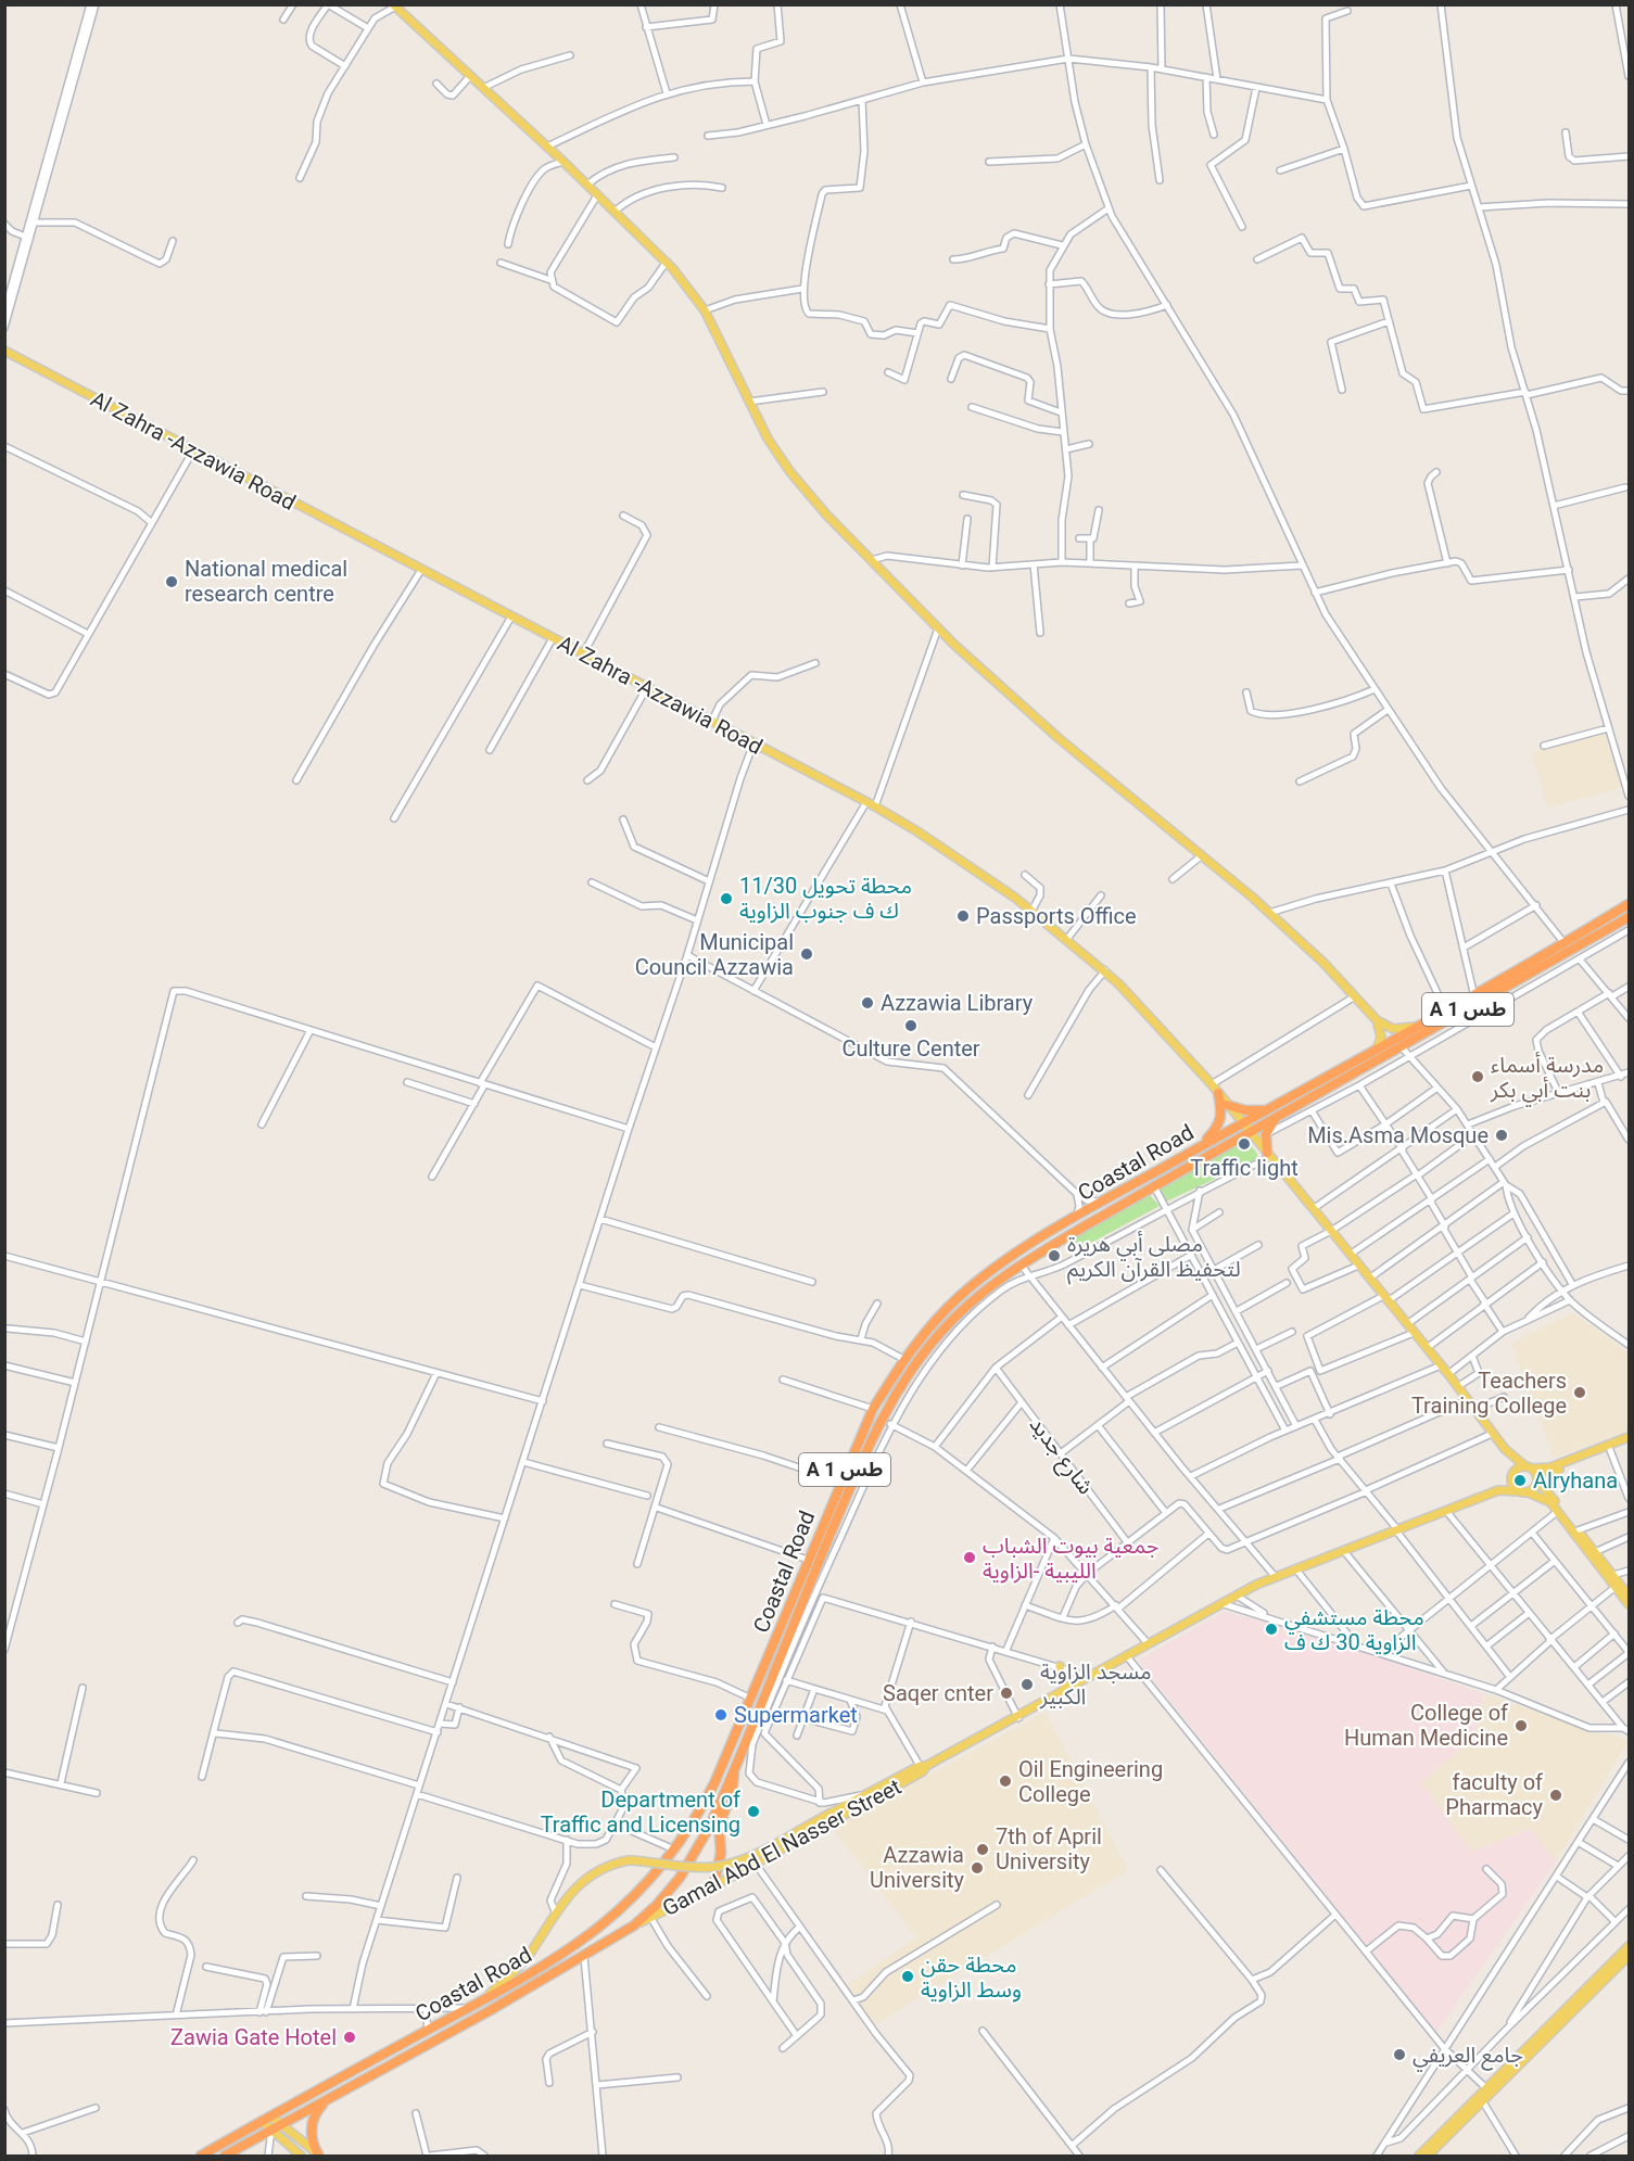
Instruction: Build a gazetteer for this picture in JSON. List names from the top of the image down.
{
  "streets": {
    "highway": ["A 1 طس", "Coastal Road"],
    "main road": ["Al Zahra -Azzawia Road", "Gamal Abd El Nasser Street"],
    "street": ["شارع جديد"]
  },
  "crossings": [
    ["Al Zahra -Azzawia Road", "Coastal Road"],
    ["Al Zahra -Azzawia Road", "Gamal Abd El Nasser Street"],
    ["Coastal Road", "Gamal Abd El Nasser Street"]
  ],
  "places": [
    "National medical research centre",
    "محطة تحويل 11/30 ك ف جنوب الزاوية",
    "Passports Office",
    "Municipal Council Azzawia",
    "Azzawia Library",
    "Culture Center",
    "مدرسة أسماء بنت أبي بكر",
    "Mis.Asma Mosque",
    "Traffic light",
    "مصلى أبي هريرة لتحفيظ القرآن الكريم",
    "Teachers Training College",
    "Alryhana",
    "جمعية بيوت الشباب الليبية -الزاوية",
    "محطة مستشفي الزاوية 30 ك ف",
    "مسجد الزاوية الكبير",
    "Saqer cnter",
    "Supermarket",
    "College of Human Medicine",
    "Oil Engineering College",
    "faculty of Pharmacy",
    "Department of Traffic and Licensing",
    "7th of April University",
    "Azzawia University",
    "محطة حقن وسط الزاوية",
    "Zawia Gate Hotel",
    "جامع العريفي"
  ]
}
